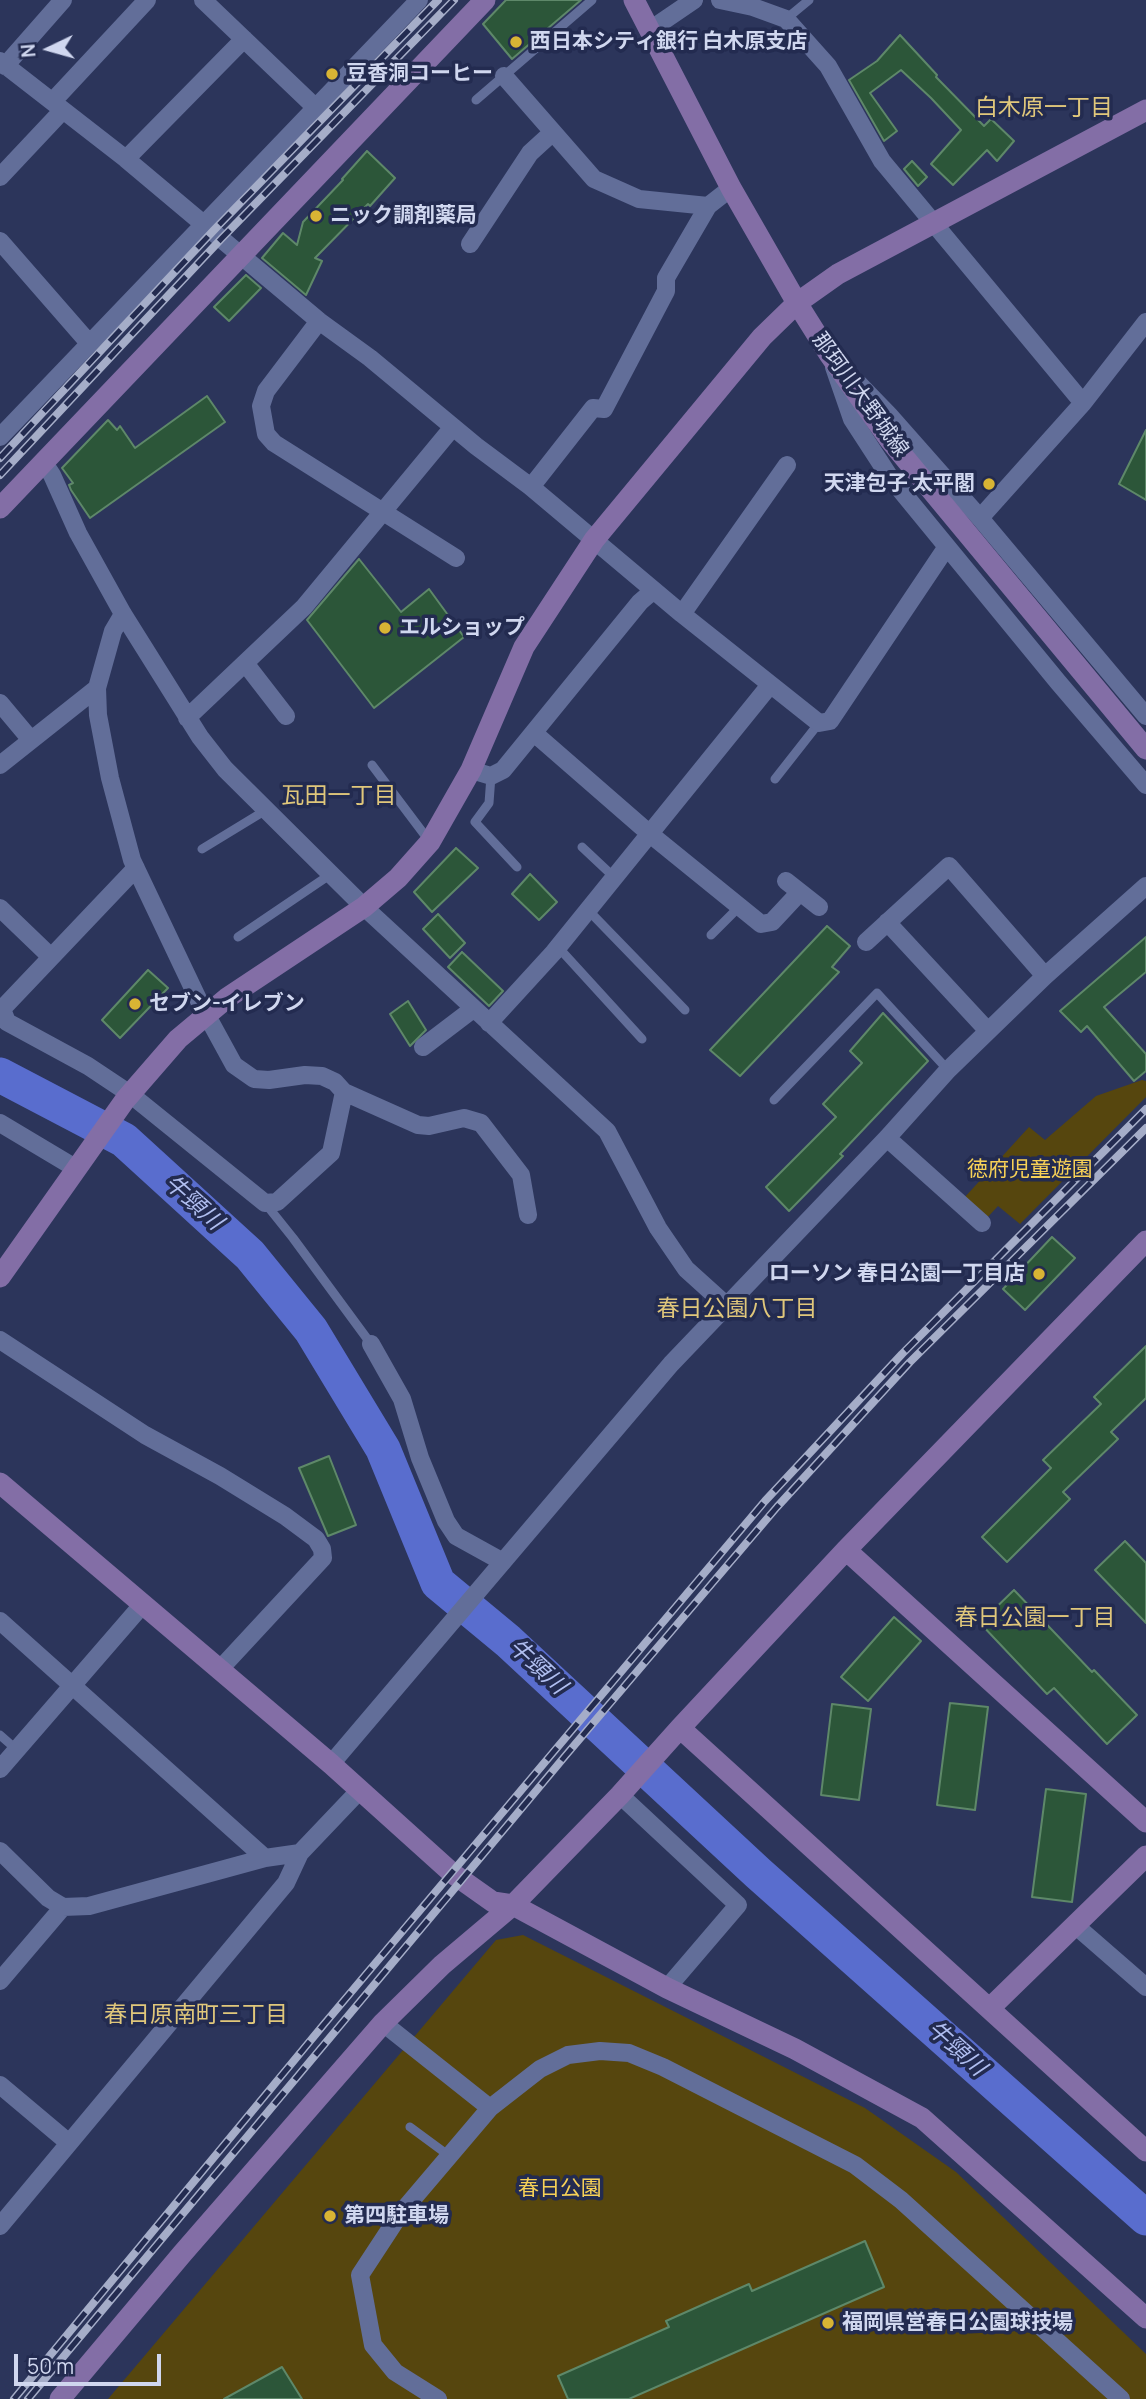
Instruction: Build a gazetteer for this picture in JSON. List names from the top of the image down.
{
  "streets": {
    "street": ["那珂川大野城線"]
  },
  "districts": [
    "白木原一丁目",
    "瓦田一丁目",
    "春日公園八丁目",
    "春日公園一丁目",
    "春日原南町三丁目"
  ],
  "water": ["牛頸川"],
  "parks": ["徳府児童遊園", "春日公園"],
  "places": [
    "西日本シティ銀行 白木原支店",
    "豆香洞コーヒー",
    "ニック調剤薬局",
    "天津包子 太平閣",
    "エルショップ",
    "セブン-イレブン",
    "ローソン 春日公園一丁目店",
    "第四駐車場",
    "福岡県営春日公園球技場"
  ],
  "scale_bar": "50 m",
  "north": "left"
}
